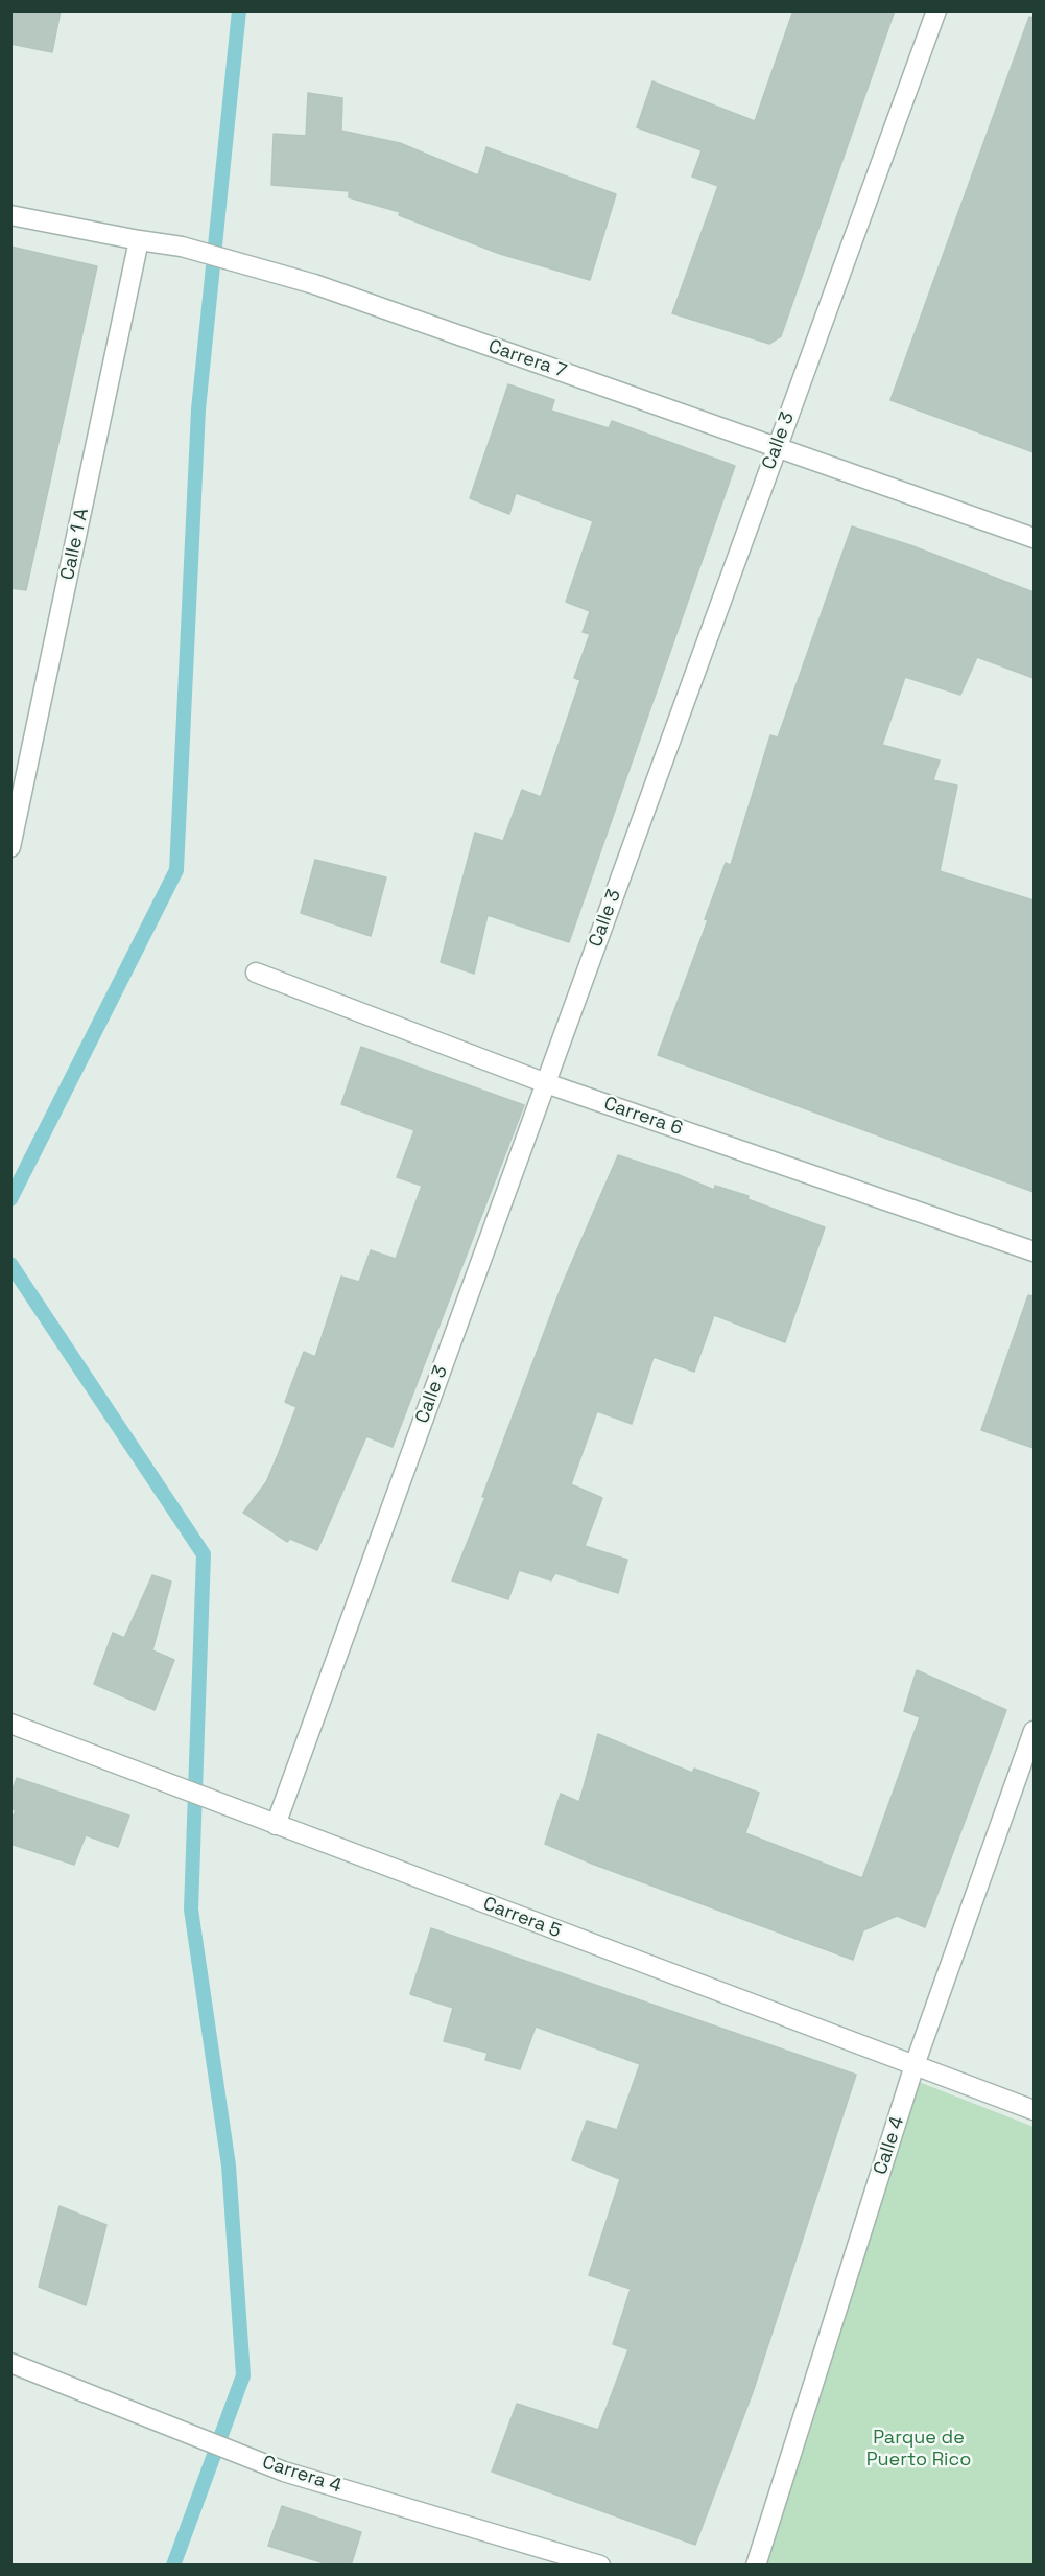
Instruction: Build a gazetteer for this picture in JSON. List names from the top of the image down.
{
  "streets": {
    "street": [
      "Carrera 7",
      "Calle 3",
      "Calle 1 A",
      "Carrera 6",
      "Carrera 5",
      "Calle 4",
      "Carrera 4"
    ]
  },
  "crossings": [
    ["Carrera 7", "Calle 3"],
    ["Carrera 7", "Calle 1 A"],
    ["Calle 3", "Carrera 6"],
    ["Calle 3", "Carrera 5"],
    ["Carrera 5", "Calle 4"]
  ],
  "parks": ["Parque de Puerto Rico"]
}
